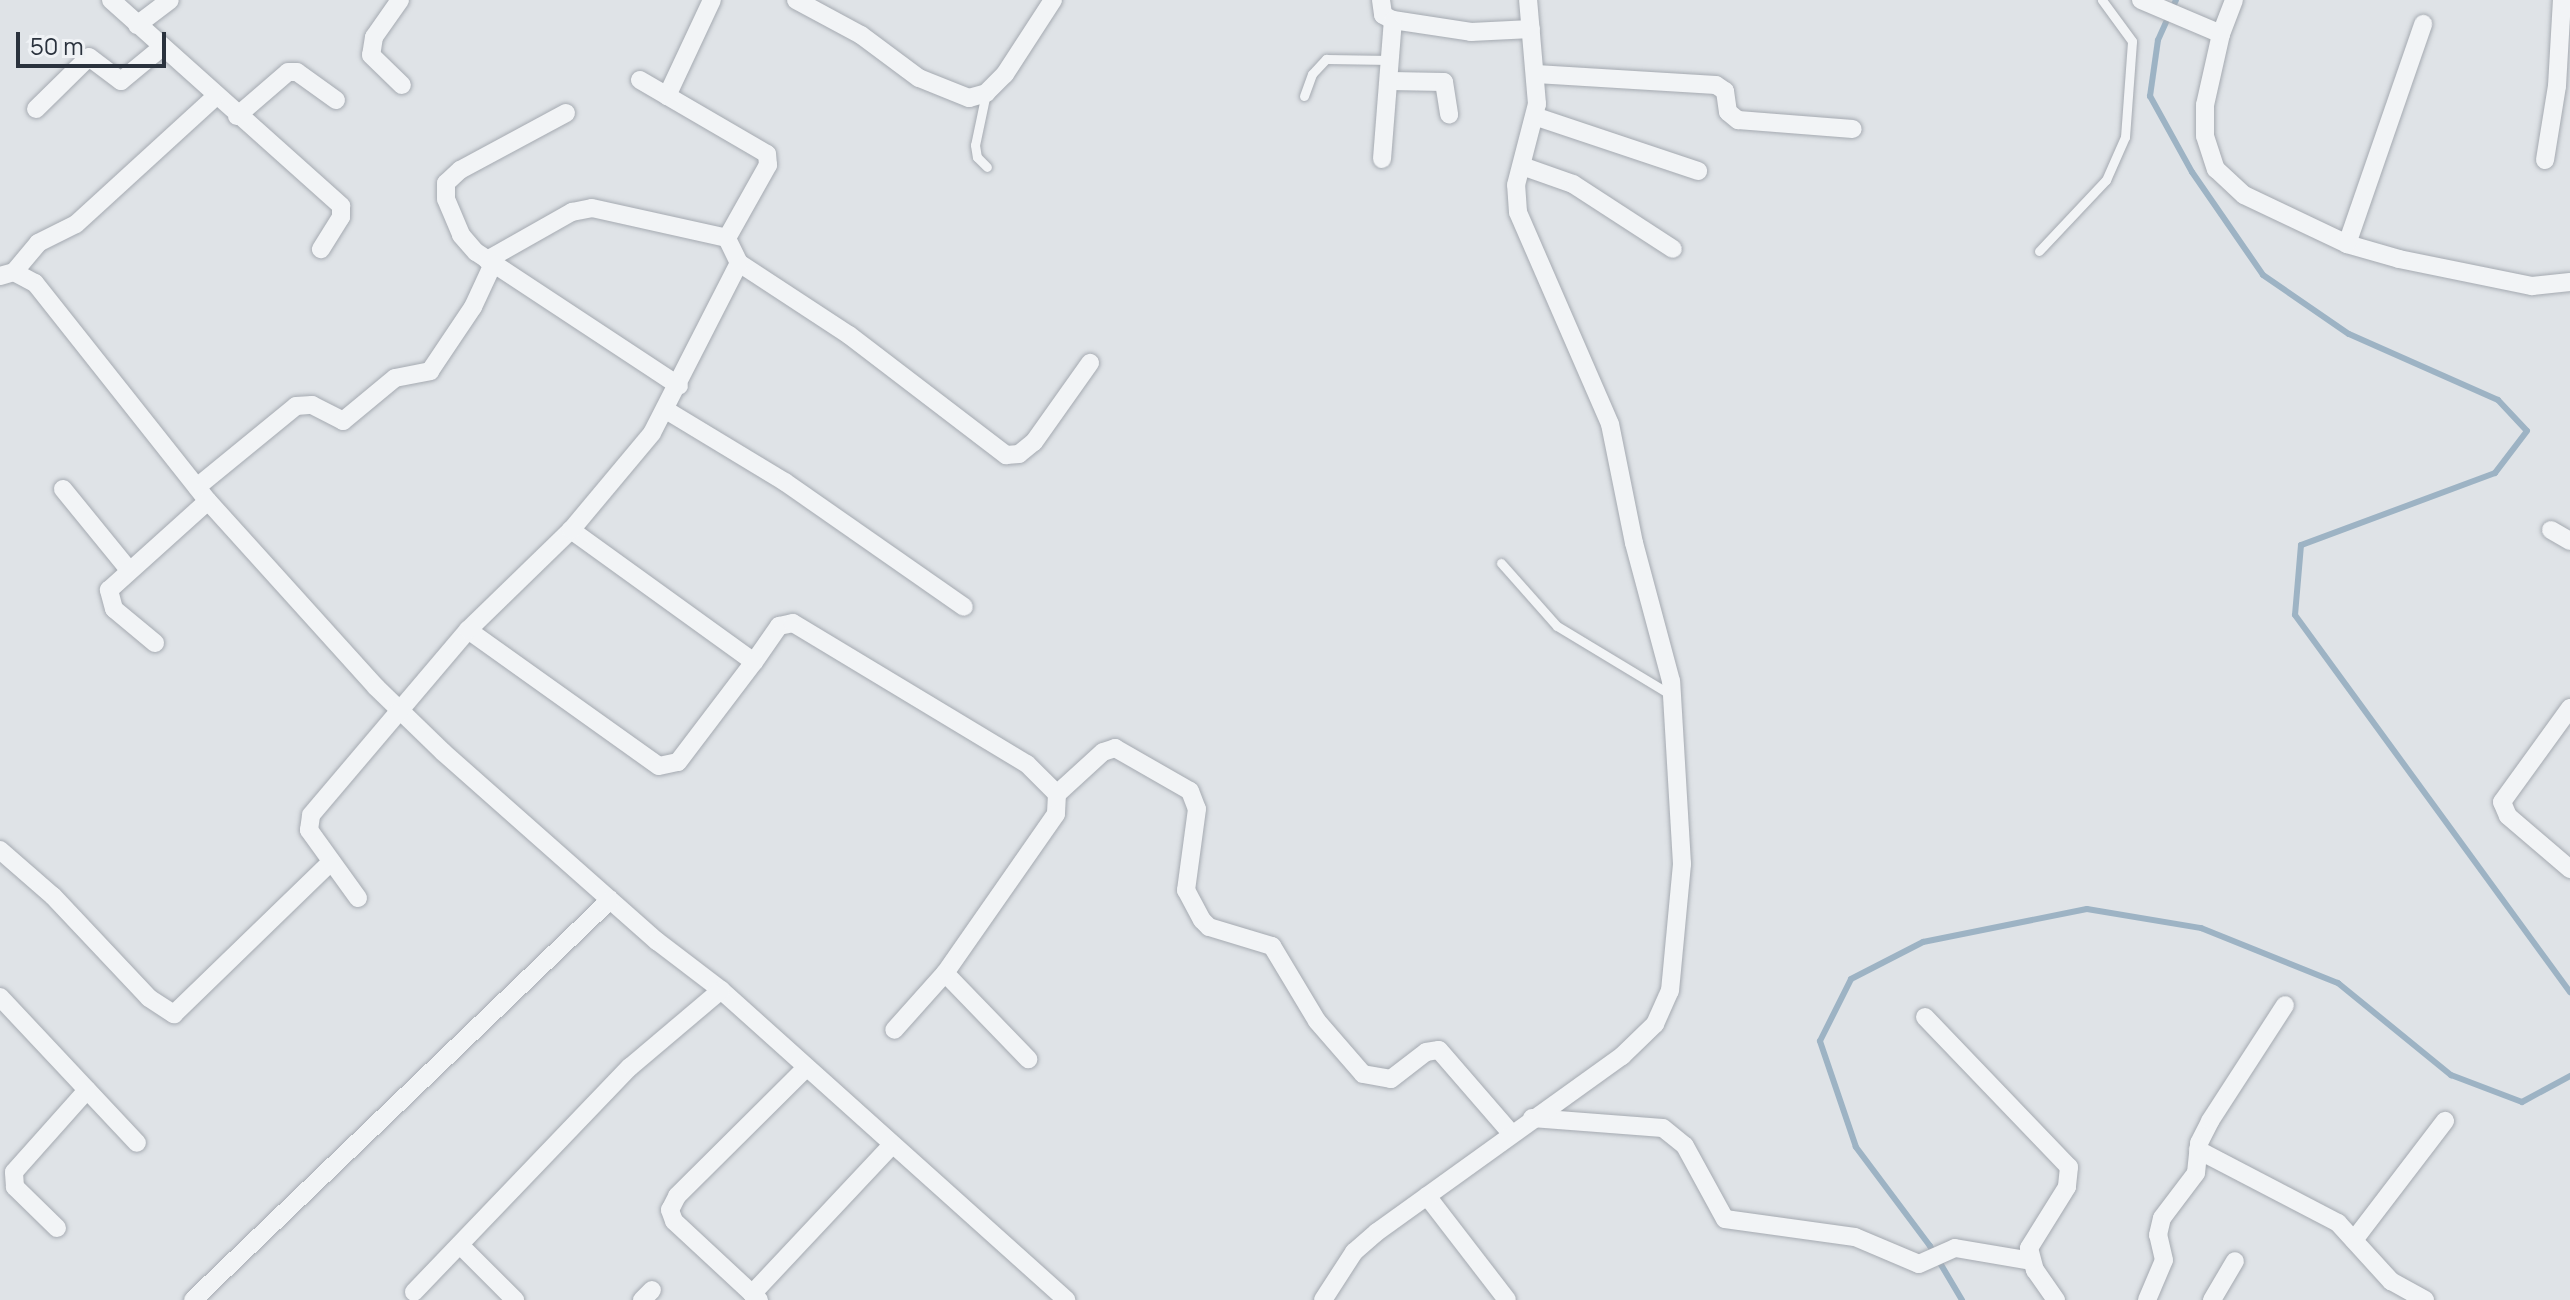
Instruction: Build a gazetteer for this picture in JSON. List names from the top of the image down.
{
  "scale_bar": "50 m"
}
